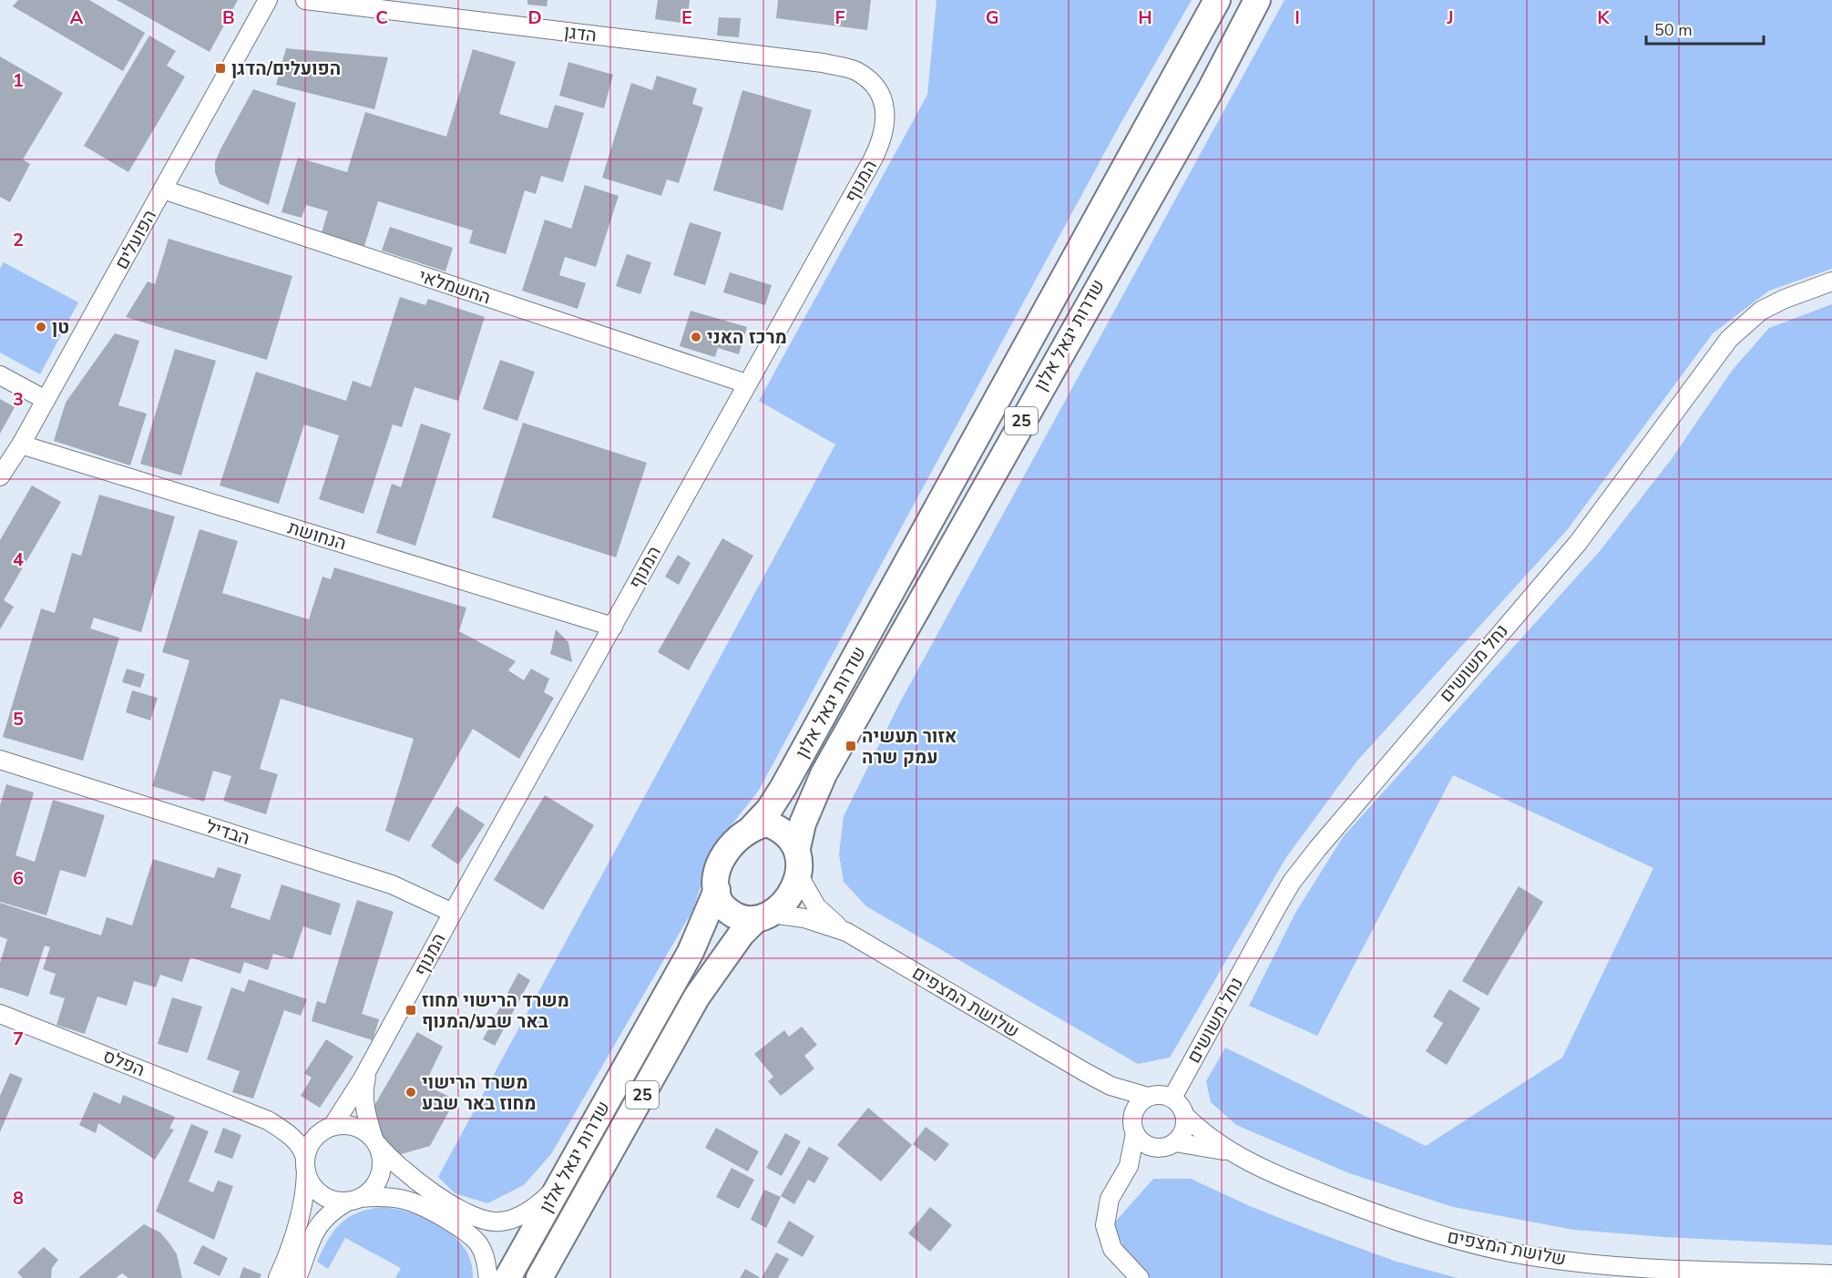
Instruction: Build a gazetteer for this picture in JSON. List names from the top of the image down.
{
  "streets": {
    "highway": ["שדרות יגאל אלון", "25"],
    "street": [
      "הדגן",
      "המנוף",
      "הפועלים",
      "החשמלאי",
      "הנחושת",
      "נחל משושים",
      "הבדיל",
      "שלושת המצפים",
      "הפלס"
    ]
  },
  "crossings": [
    ["הדגן", "המנוף"],
    ["המנוף", "החשמלאי"],
    ["המנוף", "הנחושת"],
    ["המנוף", "הבדיל"],
    ["המנוף", "הפלס"],
    ["הפועלים", "החשמלאי"],
    ["הפועלים", "הנחושת"],
    ["שדרות יגאל אלון", "25"],
    ["שדרות יגאל אלון", "שלושת המצפים"],
    ["25", "שלושת המצפים"],
    ["נחל משושים", "שלושת המצפים"]
  ],
  "places": {
    "transit": ["הפועלים/הדגן", "אזור תעשיה עמק שרה", "משרד הרישוי מחוז באר שבע/המנוף"],
    "other": ["טן", "מרכז האני", "משרד הרישוי מחוז באר שבע"]
  },
  "scale_bar": "50 m",
  "grid": {
    "columns": [
      "A",
      "B",
      "C",
      "D",
      "E",
      "F",
      "G",
      "H",
      "I",
      "J",
      "K"
    ],
    "rows": [
      "1",
      "2",
      "3",
      "4",
      "5",
      "6",
      "7",
      "8"
    ]
  }
}
